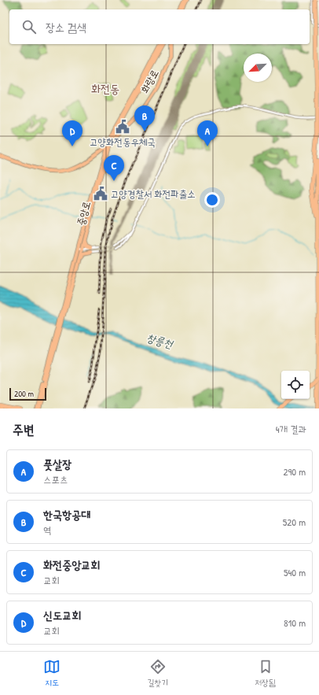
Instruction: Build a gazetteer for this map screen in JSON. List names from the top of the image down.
{
  "streets": {
    "main road": ["화랑로", "중앙로"]
  },
  "crossings": [
    ["화랑로", "중앙로"]
  ],
  "districts": ["화전동"],
  "water": ["창릉천"],
  "places": {
    "public building": ["고양화전동우체국", "고양경찰서 화전파출소"]
  },
  "scale_bar": "200 m",
  "north": "bottom left",
  "page": {
    "search": "장소 검색",
    "pins": [
      "B",
      "A",
      "D",
      "C"
    ],
    "scale": "200 m",
    "heading": ["주변", "4개 결과"],
    "list": [
      {
        "mark": "A",
        "name": "풋살장",
        "note": "스포츠",
        "value": "290 m"
      },
      {
        "mark": "B",
        "name": "한국항공대",
        "note": "역",
        "value": "520 m"
      },
      {
        "mark": "C",
        "name": "화전중앙교회",
        "note": "교회",
        "value": "540 m"
      },
      {
        "mark": "D",
        "name": "신도교회",
        "note": "교회",
        "value": "810 m"
      }
    ],
    "nav": ["지도", "길찾기", "저장됨"]
  }
}
